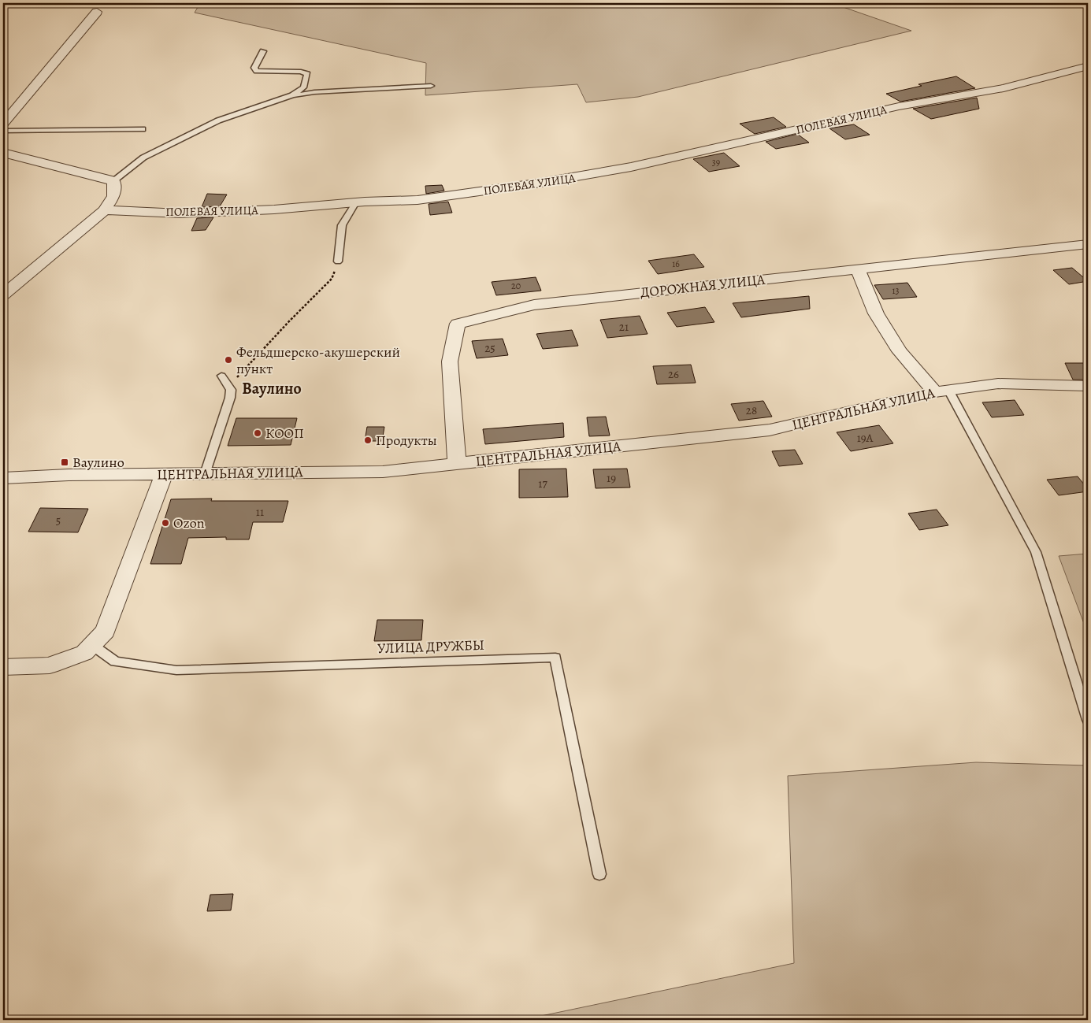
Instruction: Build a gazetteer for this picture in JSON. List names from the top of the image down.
{
  "streets": {
    "street": ["ПОЛЕВАЯ УЛИЦА", "ДОРОЖНАЯ УЛИЦА", "ЦЕНТРАЛЬНАЯ УЛИЦА"],
    "lane": ["УЛИЦА ДРУЖБЫ"]
  },
  "crossings": [
    ["ДОРОЖНАЯ УЛИЦА", "ЦЕНТРАЛЬНАЯ УЛИЦА"]
  ],
  "districts": ["Ваулино"],
  "places": {
    "other": [
      "Фельдшерско-акушерский пункт",
      "КООП",
      "Продукты",
      "Ozon"
    ],
    "transit": ["Ваулино"]
  },
  "house_numbers": [
    "39",
    "16",
    "20",
    "13",
    "21",
    "25",
    "26",
    "28",
    "19А",
    "19",
    "17",
    "11",
    "5"
  ]
}
